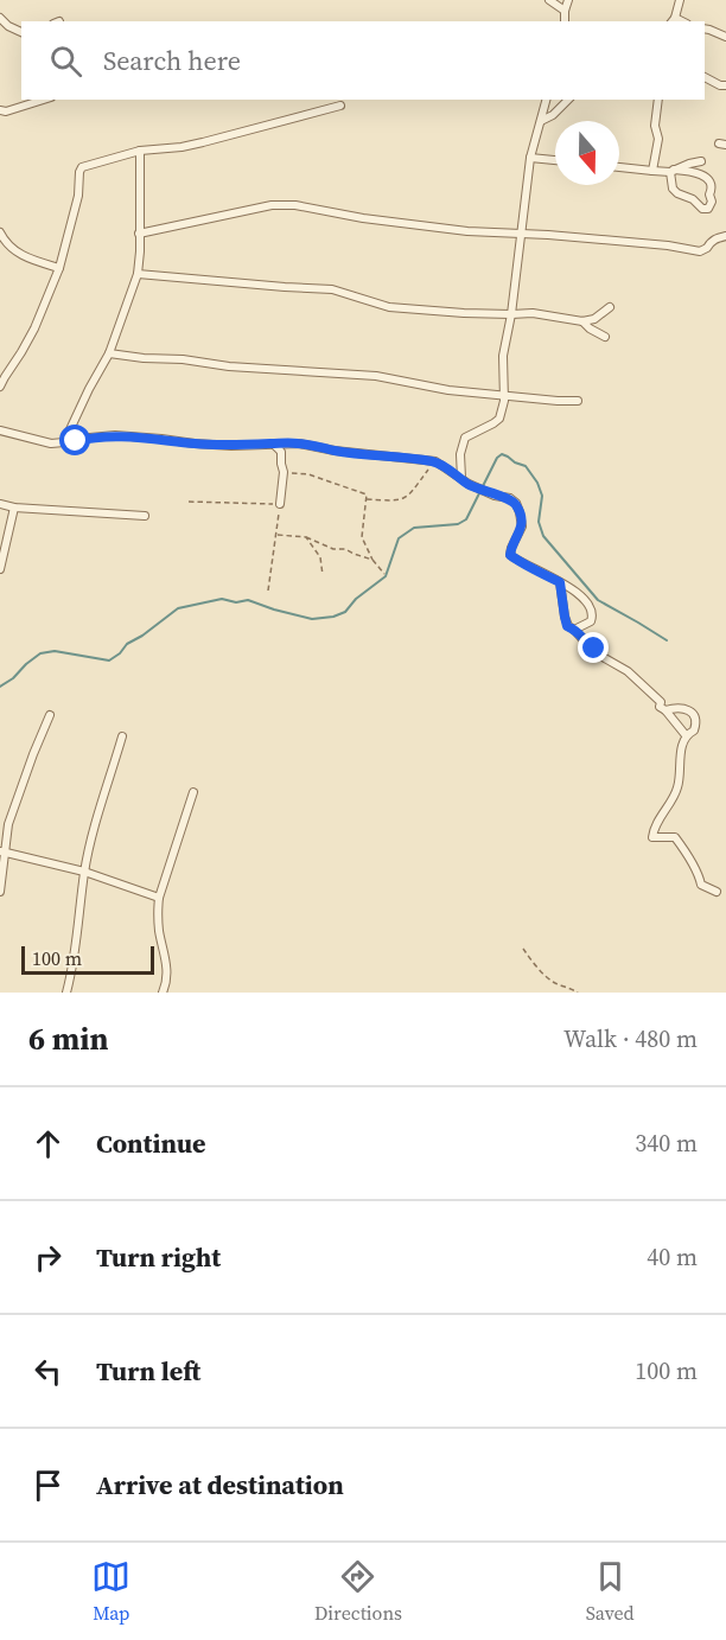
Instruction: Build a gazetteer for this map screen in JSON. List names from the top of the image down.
{
  "scale_bar": "100 m",
  "north": "bottom",
  "page": {
    "search": "Search here",
    "scale": "100 m",
    "heading": ["6 min", "Walk · 480 m"],
    "list": [
      ["Continue", "340 m"],
      ["Turn right", "40 m"],
      ["Turn left", "100 m"],
      "Arrive at destination"
    ],
    "nav": ["Map", "Directions", "Saved"]
  }
}
